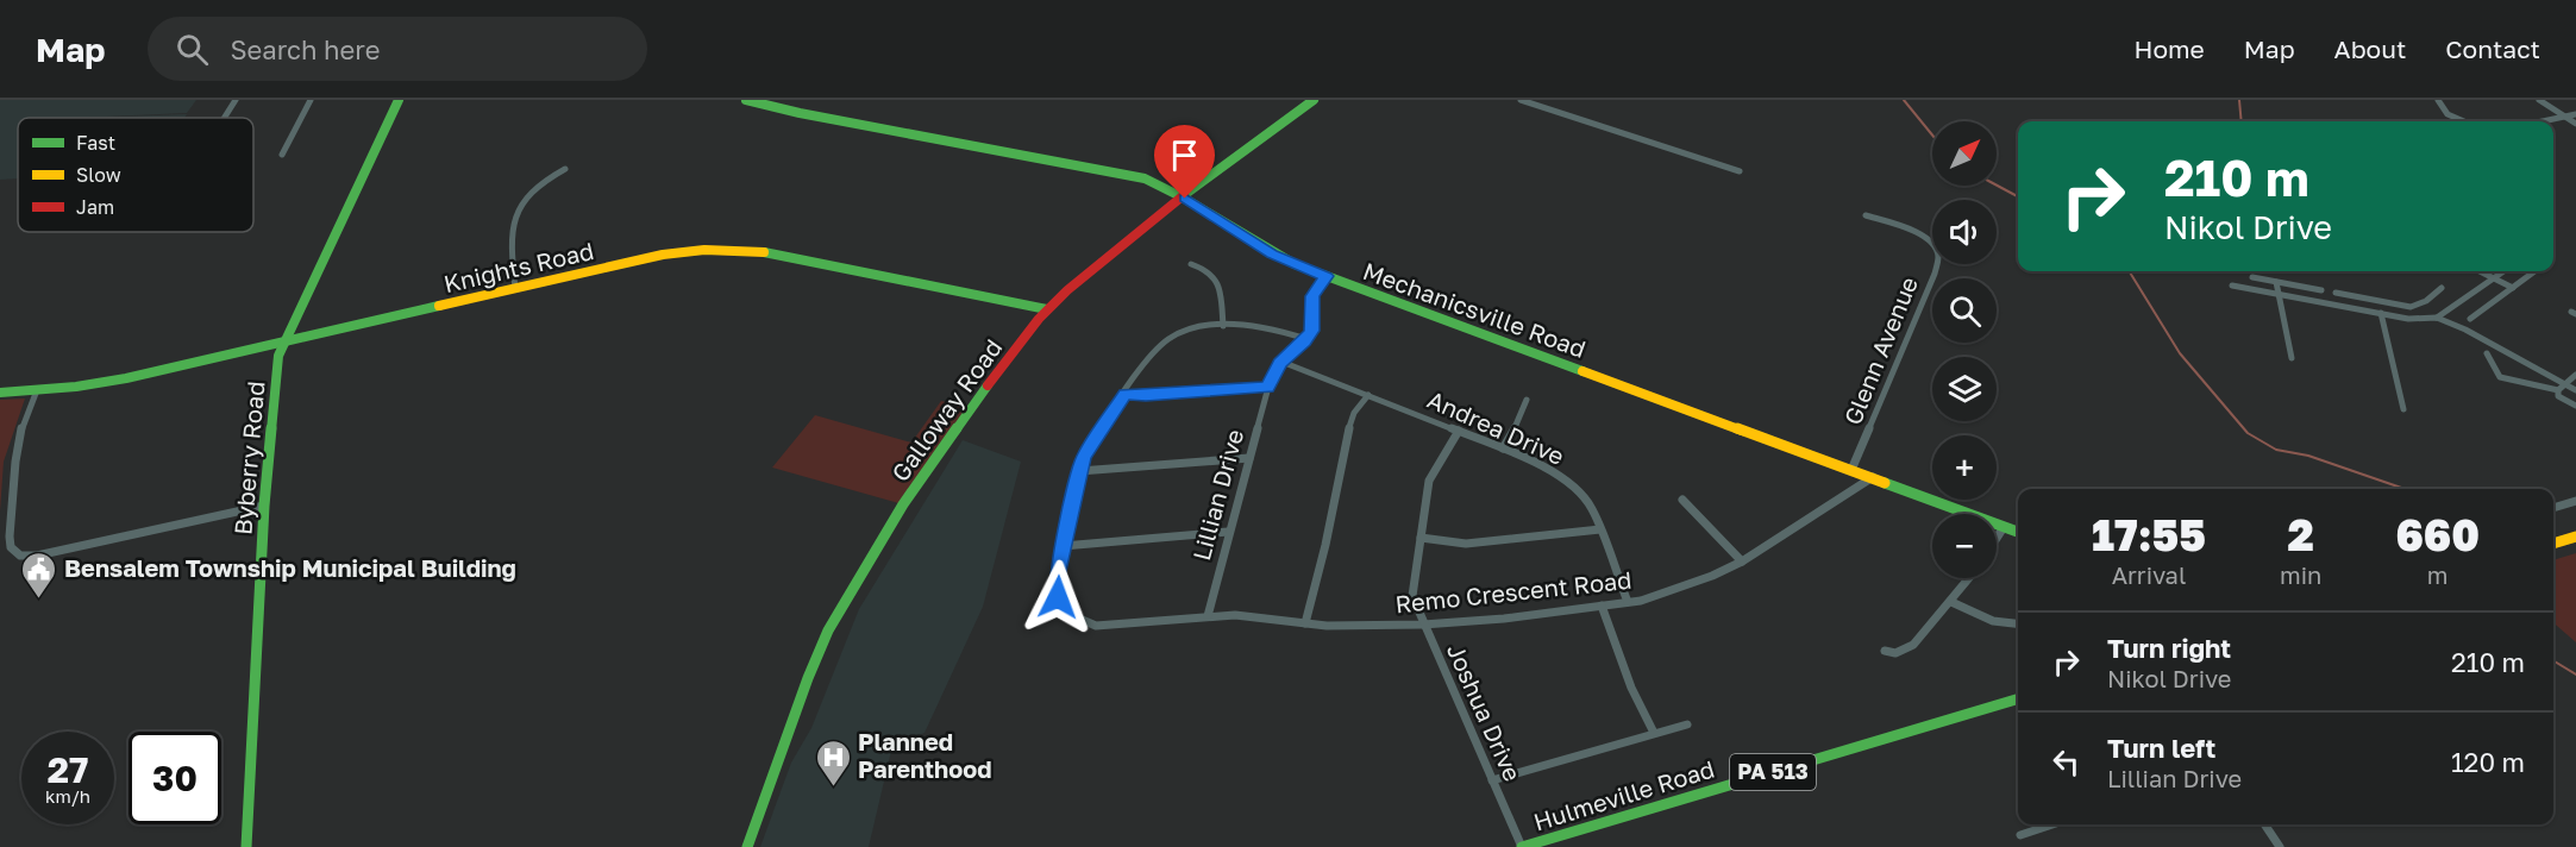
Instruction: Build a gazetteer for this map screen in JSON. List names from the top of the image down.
{
  "streets": {
    "main road": [
      "Knights Road",
      "Mechanicsville Road",
      "Galloway Road",
      "Byberry Road",
      "PA 513",
      "Hulmeville Road"
    ],
    "street": [
      "Glenn Avenue",
      "Andrea Drive",
      "Lillian Drive",
      "Remo Crescent Road",
      "Joshua Drive"
    ]
  },
  "crossings": [
    ["Knights Road", "Galloway Road"],
    ["Knights Road", "Byberry Road"],
    ["Mechanicsville Road", "Glenn Avenue"],
    ["Mechanicsville Road", "Galloway Road"],
    ["Mechanicsville Road", "Remo Crescent Road"],
    ["Andrea Drive", "Lillian Drive"],
    ["Andrea Drive", "Remo Crescent Road"],
    ["Andrea Drive", "Joshua Drive"],
    ["Lillian Drive", "Remo Crescent Road"],
    ["Remo Crescent Road", "Joshua Drive"],
    ["Joshua Drive", "Hulmeville Road"]
  ],
  "places": {
    "public building": ["Bensalem Township Municipal Building"],
    "hospital": ["Planned Parenthood"]
  },
  "legend": ["Fast", "Slow", "Jam"],
  "north": "top right",
  "page": {
    "header": "Map",
    "search": "Search here",
    "nav": [
      "Home",
      "Map",
      "About",
      "Contact"
    ],
    "map_buttons": ["+", "−"],
    "turn": ["210 m", "Nikol Drive"],
    "eta": [
      "17:55",
      "Arrival",
      "2",
      "min",
      "660",
      "m"
    ],
    "list": [
      {
        "name": "Turn right",
        "note": "Nikol Drive",
        "value": "210 m"
      },
      {
        "name": "Turn left",
        "note": "Lillian Drive",
        "value": "120 m"
      }
    ],
    "speed": "27 km/h",
    "limit": "30"
  }
}
